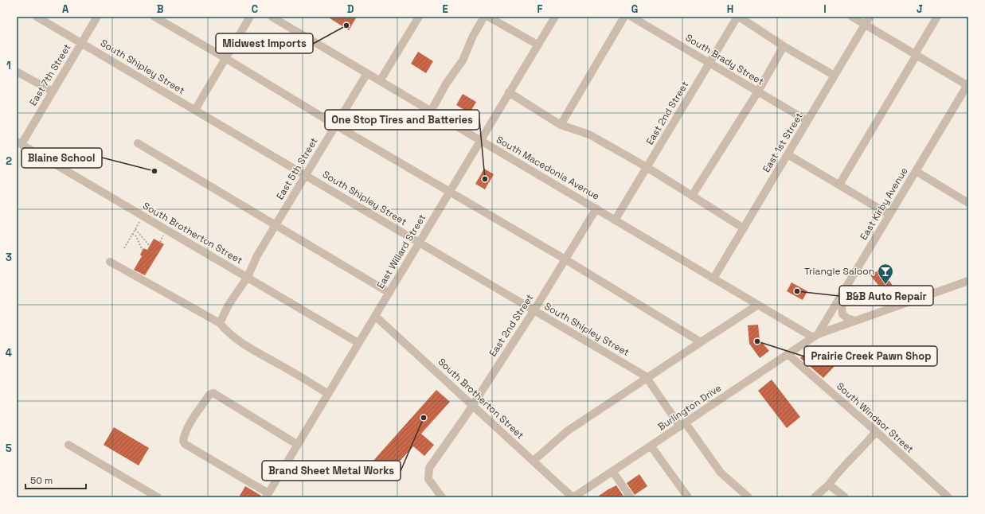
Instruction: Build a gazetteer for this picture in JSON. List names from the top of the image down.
{
  "streets": {
    "street": [
      "South Brady Street",
      "South Shipley Street",
      "East 7th Street",
      "East 2nd Street",
      "East 1st Street",
      "South Macedonia Avenue",
      "East 5th Street",
      "East Kirby Avenue",
      "South Brotherton Street",
      "East Willard Street",
      "Burlington Drive",
      "South Windsor Street"
    ]
  },
  "crossings": [
    ["South Brady Street", "East 2nd Street"],
    ["South Brady Street", "East 1st Street"],
    ["South Shipley Street", "East 7th Street"],
    ["South Shipley Street", "East 2nd Street"],
    ["South Shipley Street", "East 5th Street"],
    ["South Shipley Street", "East Willard Street"],
    ["South Shipley Street", "Burlington Drive"],
    ["East 7th Street", "South Brotherton Street"],
    ["East 2nd Street", "South Macedonia Avenue"],
    ["East 2nd Street", "South Brotherton Street"],
    ["East 1st Street", "South Macedonia Avenue"],
    ["South Macedonia Avenue", "East 5th Street"],
    ["South Macedonia Avenue", "East Kirby Avenue"],
    ["South Macedonia Avenue", "East Willard Street"],
    ["South Macedonia Avenue", "Burlington Drive"],
    ["East 5th Street", "South Brotherton Street"],
    ["East Kirby Avenue", "Burlington Drive"],
    ["South Brotherton Street", "East Willard Street"],
    ["South Brotherton Street", "Burlington Drive"],
    ["Burlington Drive", "South Windsor Street"]
  ],
  "places": {
    "other": [
      "Midwest Imports",
      "Blaine School",
      "One Stop Tires and Batteries",
      "B&B Auto Repair",
      "Prairie Creek Pawn Shop",
      "Brand Sheet Metal Works"
    ],
    "bar": ["Triangle Saloon"]
  },
  "scale_bar": "50 m",
  "grid": {
    "columns": [
      "A",
      "B",
      "C",
      "D",
      "E",
      "F",
      "G",
      "H",
      "I",
      "J"
    ],
    "rows": [
      "1",
      "2",
      "3",
      "4",
      "5"
    ]
  }
}
